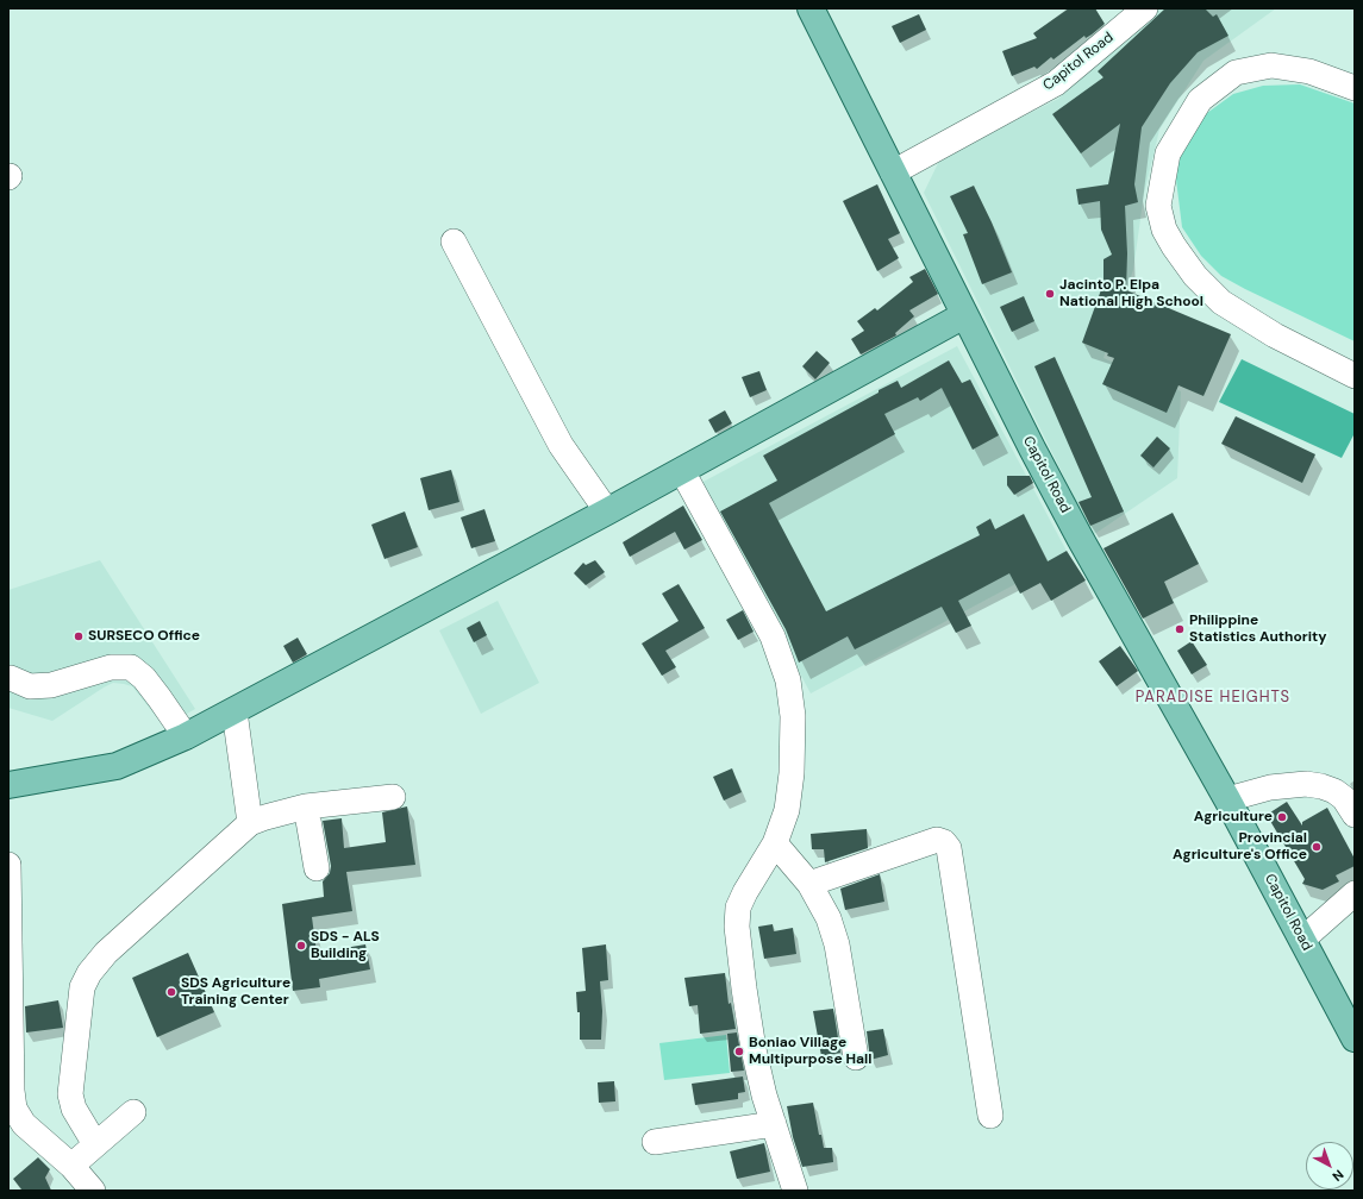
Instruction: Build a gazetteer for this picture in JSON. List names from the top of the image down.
{
  "streets": {
    "main road": ["Capitol Road"]
  },
  "districts": ["PARADISE HEIGHTS"],
  "places": [
    "Jacinto P. Elpa National High School",
    "Philippine Statistics Authority",
    "SURSECO Office",
    "Agriculture",
    "Provincial Agriculture's Office",
    "SDS - ALS Building",
    "SDS Agriculture Training Center",
    "Boniao Village Multipurpose Hall"
  ],
  "north": "bottom right"
}
